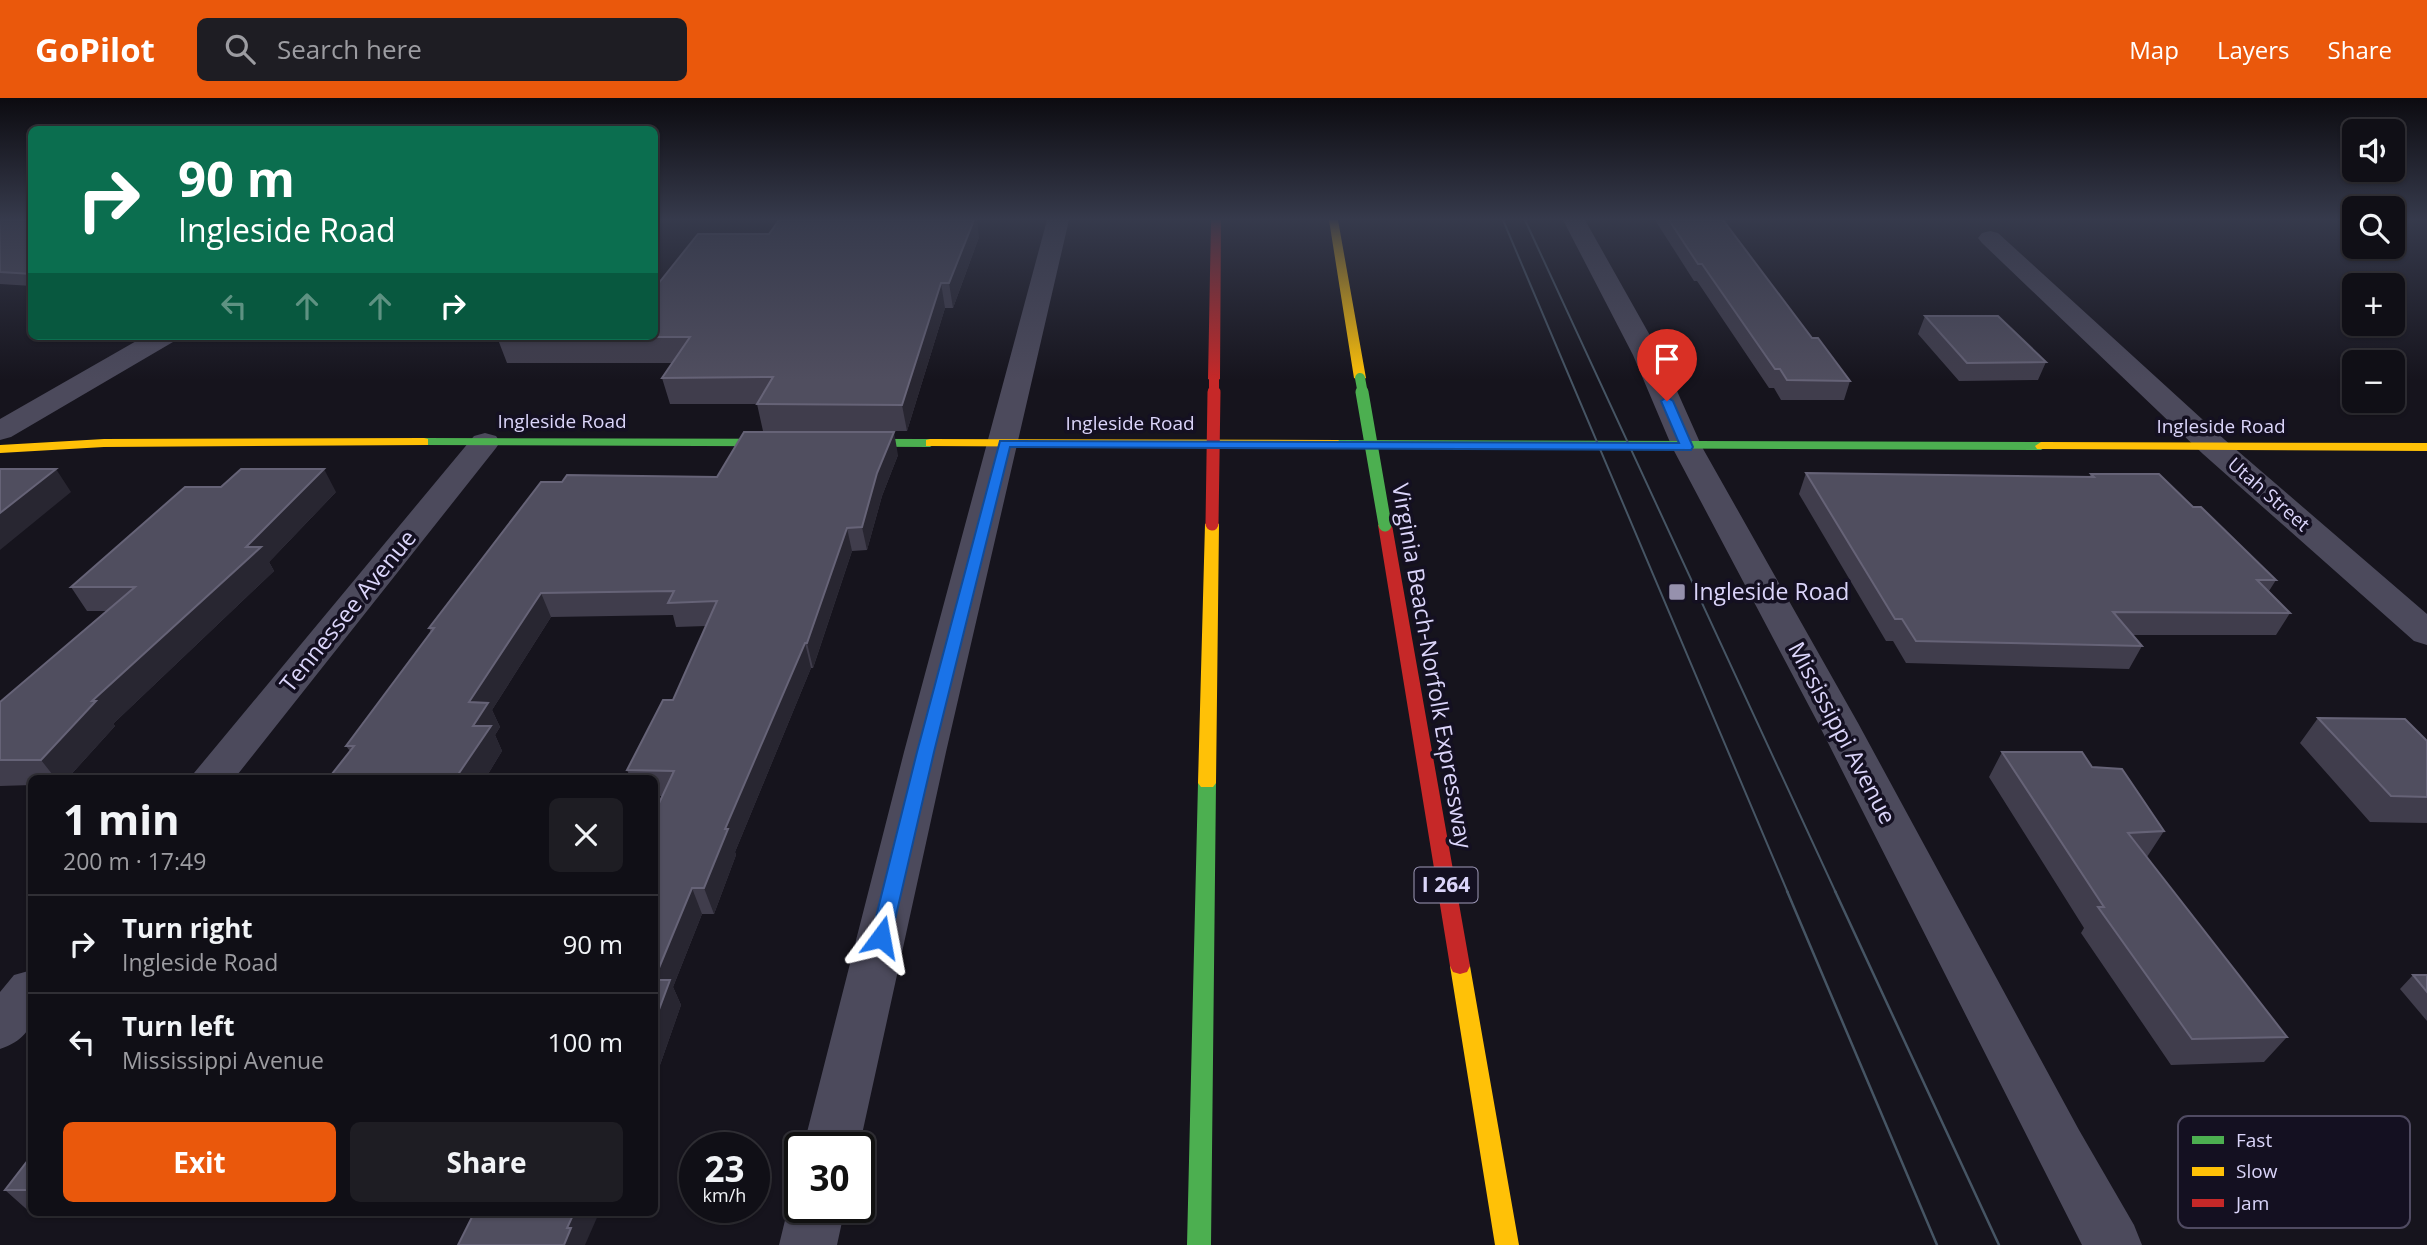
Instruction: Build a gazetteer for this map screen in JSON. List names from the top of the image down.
{
  "streets": {
    "main road": ["Ingleside Road", "Virginia Beach-Norfolk Expressway", "I 264"],
    "street": ["Utah Street", "Tennessee Avenue", "Mississippi Avenue"]
  },
  "crossings": [
    ["Ingleside Road", "Utah Street"],
    ["Ingleside Road", "Tennessee Avenue"],
    ["Ingleside Road", "Mississippi Avenue"]
  ],
  "places": {
    "transit": ["Ingleside Road"]
  },
  "legend": ["Fast", "Slow", "Jam"],
  "page": {
    "header": "GoPilot",
    "search": "Search here",
    "nav": ["Map", "Layers", "Share"],
    "map_buttons": ["+", "−"],
    "turn": ["90 m", "Ingleside Road"],
    "heading": ["1 min", "200 m · 17:49"],
    "list": [
      {
        "name": "Turn right",
        "note": "Ingleside Road",
        "value": "90 m"
      },
      {
        "name": "Turn left",
        "note": "Mississippi Avenue",
        "value": "100 m"
      }
    ],
    "buttons": ["Exit", "Share"],
    "speed": "23 km/h",
    "limit": "30"
  }
}
